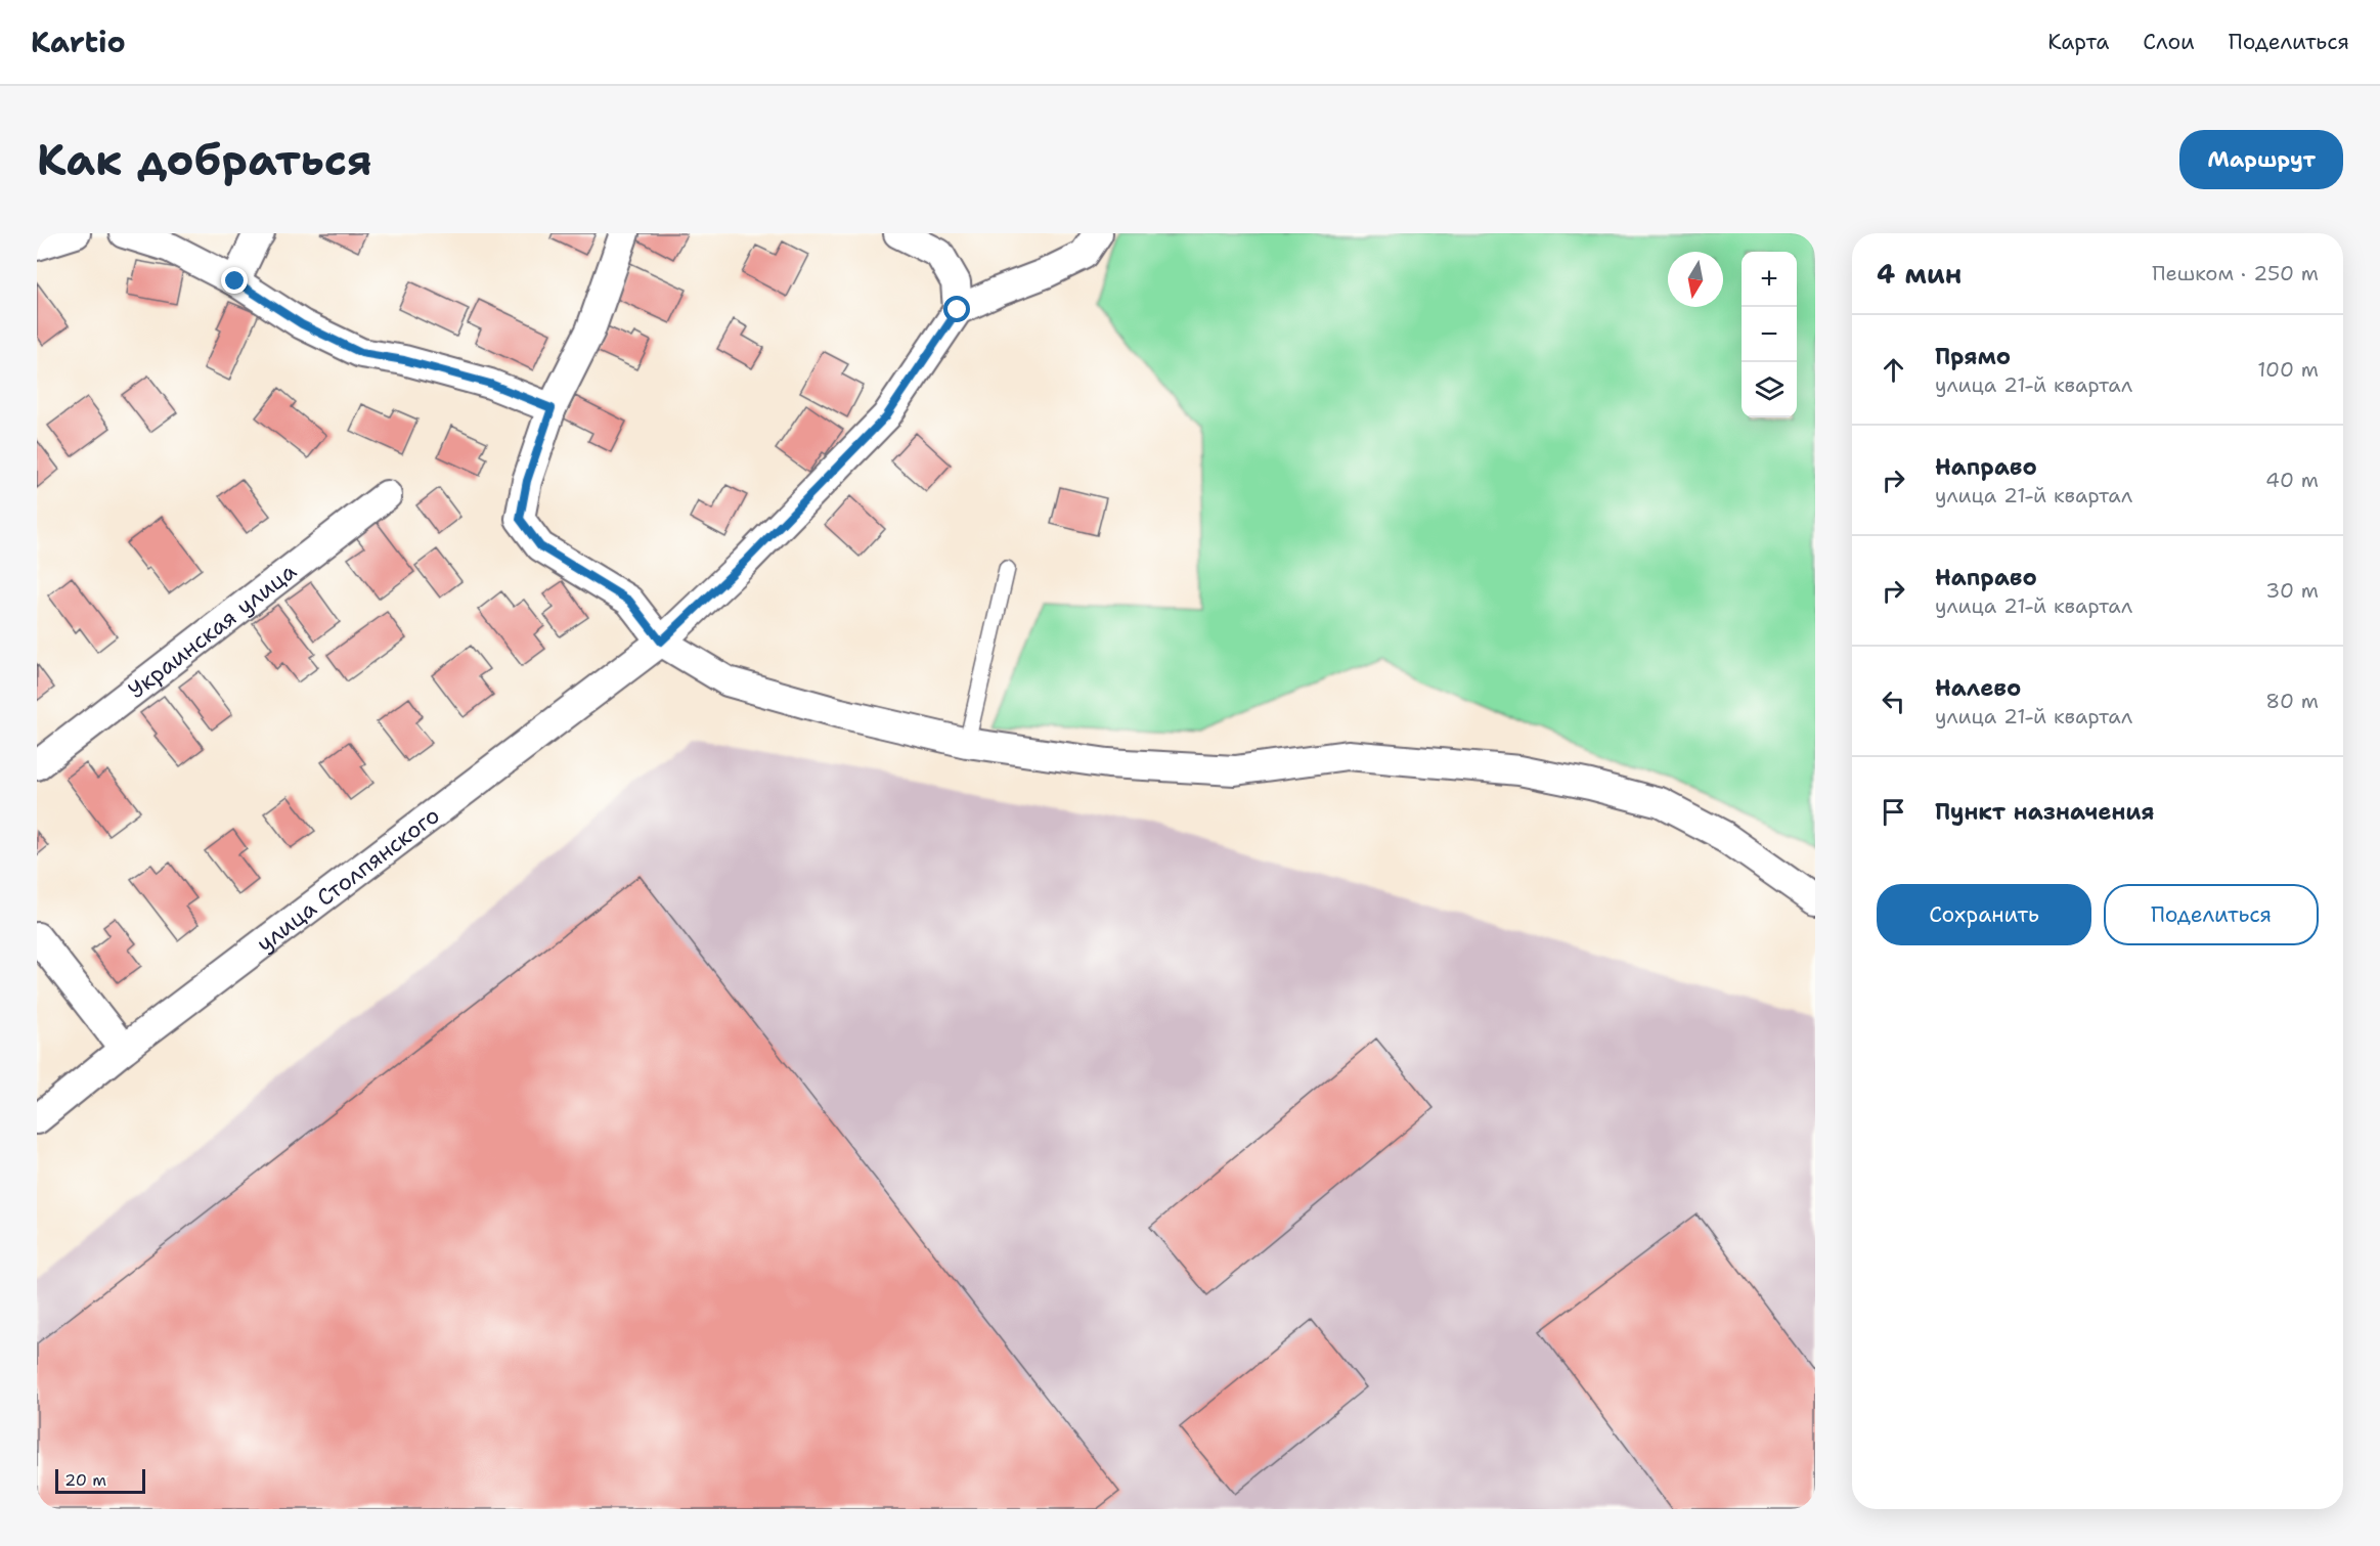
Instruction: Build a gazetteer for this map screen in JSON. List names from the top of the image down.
{
  "streets": {
    "street": ["Украинская улица", "улица Столпянского"]
  },
  "scale_bar": "20 m",
  "north": "bottom",
  "page": {
    "header": "Kartio",
    "nav": ["Карта", "Слои", "Поделиться"],
    "buttons": [
      "Маршрут",
      ["Сохранить", "Поделиться"]
    ],
    "title": "Как добраться",
    "heading": ["4 мин", "Пешком · 250 m"],
    "map_buttons": ["+", "−"],
    "list": [
      ["Прямо", "улица 21-й квартал", "100 m"],
      ["Направо", "улица 21-й квартал", "40 m"],
      ["Направо", "улица 21-й квартал", "30 m"],
      ["Налево", "улица 21-й квартал", "80 m"],
      "Пункт назначения"
    ],
    "scale": "20 m"
  }
}
